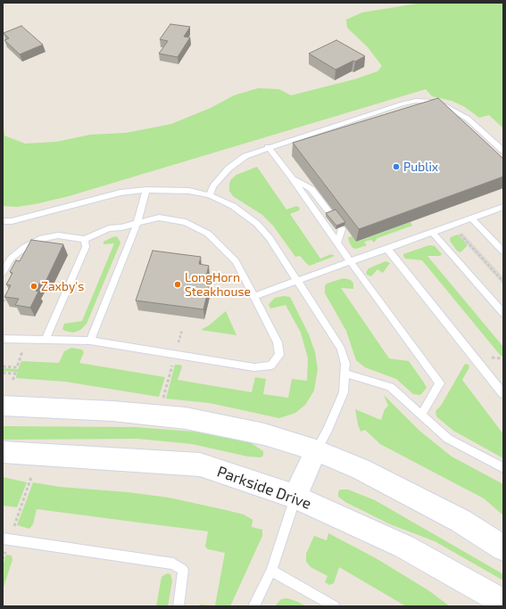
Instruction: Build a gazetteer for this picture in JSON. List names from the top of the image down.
{
  "streets": {
    "street": ["Parkside Drive"]
  },
  "places": ["Publix", "LongHorn Steakhouse", "Zaxby's"]
}
